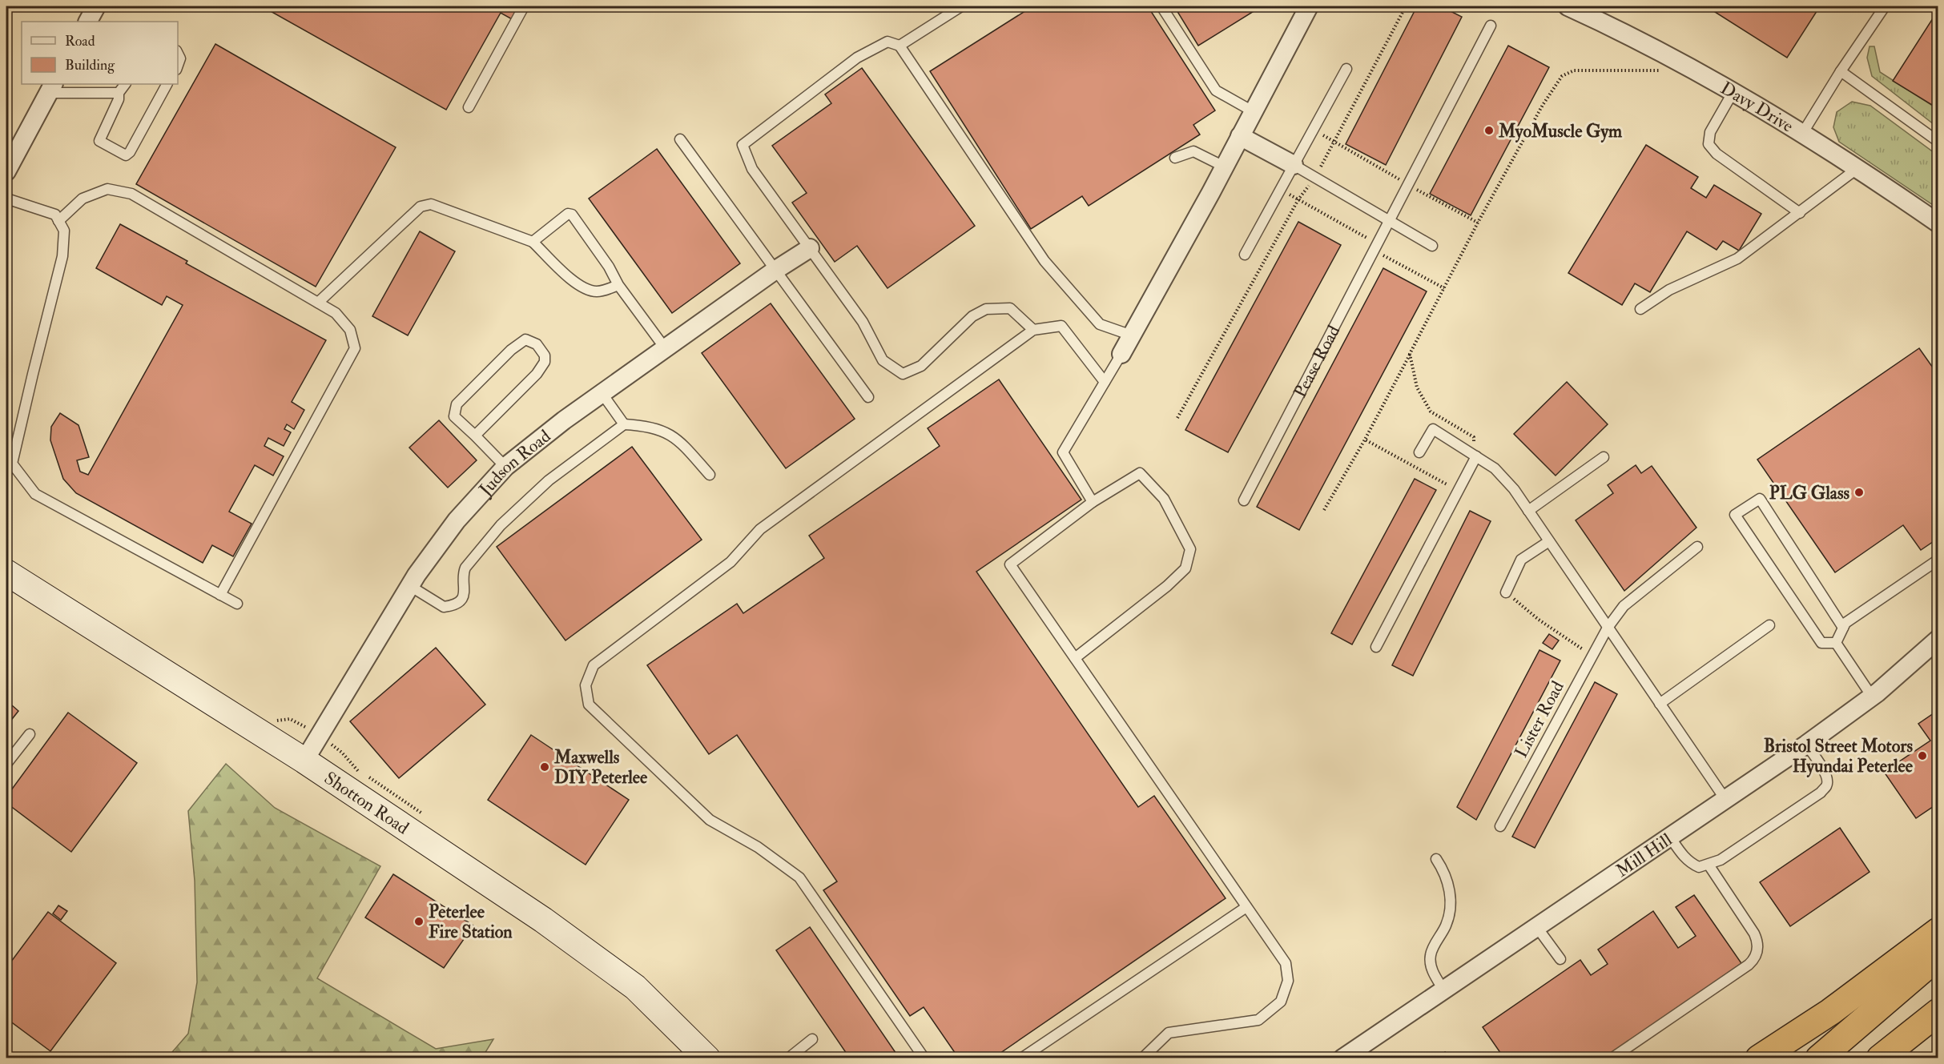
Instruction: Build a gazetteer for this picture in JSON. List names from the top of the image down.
{
  "streets": {
    "street": [
      "Davy Drive",
      "Judson Road",
      "Shotton Road",
      "Mill Hill"
    ],
    "lane": ["Pease Road", "Lister Road"]
  },
  "crossings": [
    ["Judson Road", "Shotton Road"]
  ],
  "places": [
    "MyoMuscle Gym",
    "PLG Glass",
    "Bristol Street Motors Hyundai Peterlee",
    "Maxwells DIY Peterlee",
    "Peterlee Fire Station"
  ],
  "legend": ["Road", "Building"]
}
